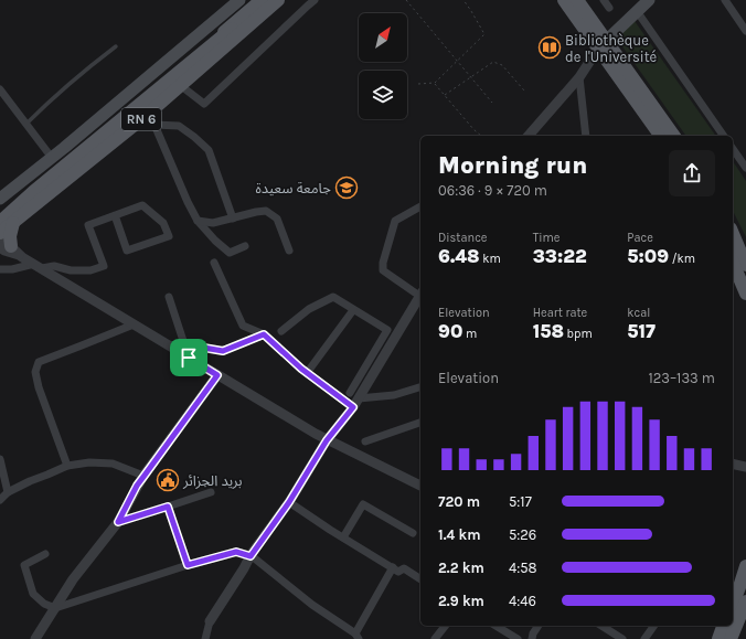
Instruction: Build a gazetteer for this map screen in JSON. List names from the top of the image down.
{
  "streets": {
    "main road": ["RN 6"]
  },
  "places": {
    "library": ["Bibliothèque de l'Université"],
    "school or university": ["جامعة سعيدة"],
    "public building": ["بريد الجزائر"]
  },
  "north": "top right",
  "page": {
    "heading": ["Morning run", "06:36 · 9 × 720 m"],
    "stats": [
      ["Distance", "6.48 km"],
      ["Time", "33:22"],
      ["Pace", "5:09 /km"],
      ["Elevation", "90 m"],
      ["Heart rate", "158 bpm"],
      ["kcal", "517"]
    ],
    "chart": ["Elevation", "123–133 m"],
    "list": [
      {
        "name": "720 m",
        "note": "5:17"
      },
      {
        "name": "1.4 km",
        "note": "5:26"
      },
      {
        "name": "2.2 km",
        "note": "4:58"
      },
      {
        "name": "2.9 km",
        "note": "4:46"
      }
    ]
  }
}
